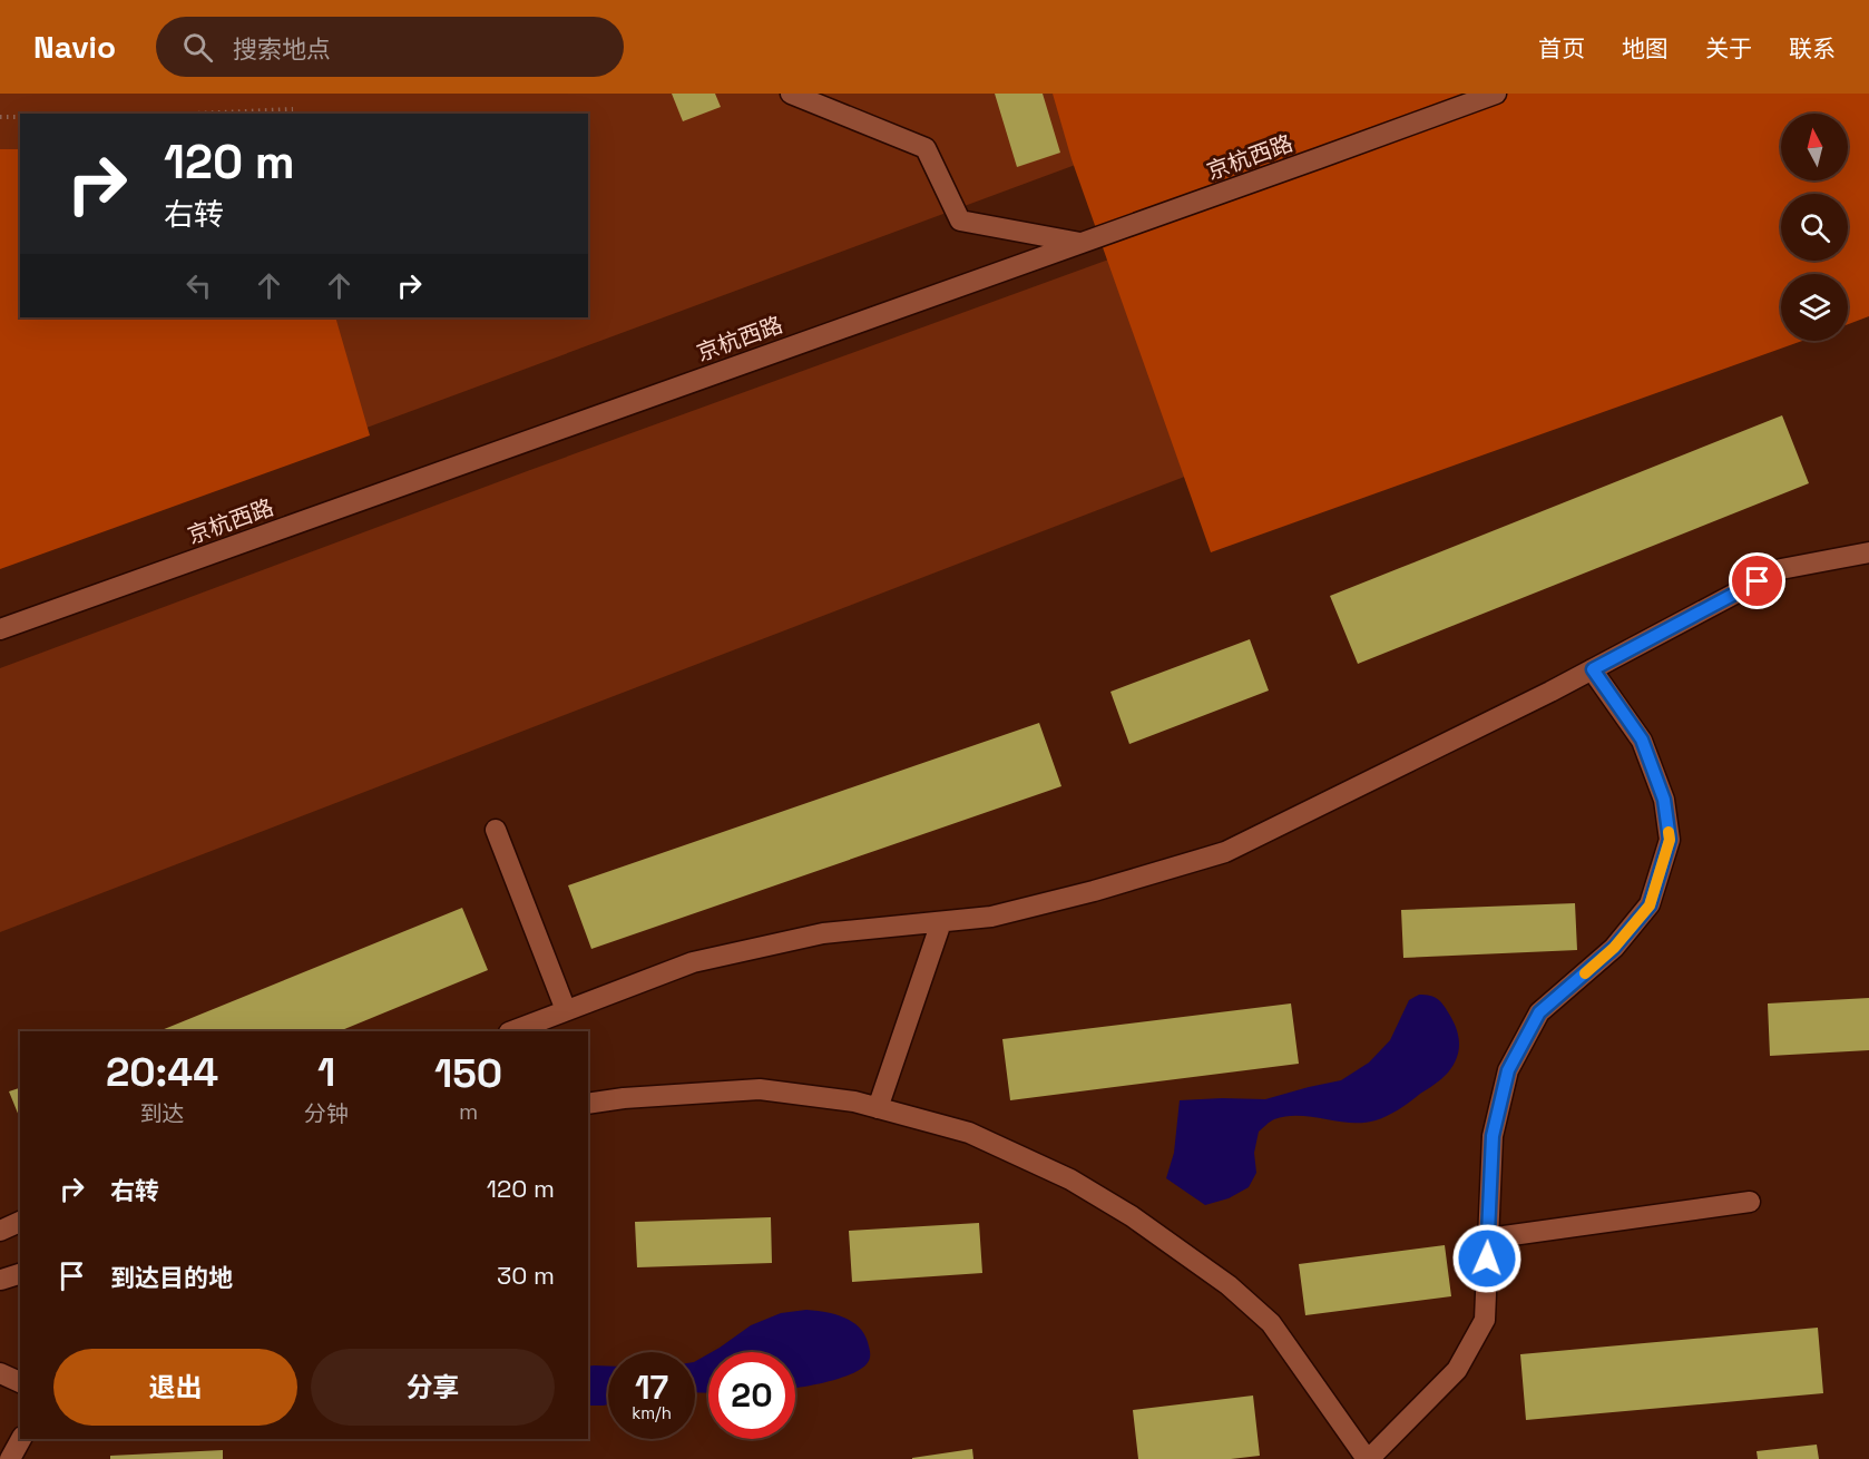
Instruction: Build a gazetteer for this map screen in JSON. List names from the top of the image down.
{
  "streets": {
    "street": ["京杭西路"]
  },
  "north": "top",
  "page": {
    "header": "Navio",
    "search": "搜索地点",
    "nav": [
      "首页",
      "地图",
      "关于",
      "联系"
    ],
    "turn": ["120 m", "右转"],
    "eta": [
      "20:44",
      "到达",
      "1",
      "分钟",
      "150",
      "m"
    ],
    "list": [
      {
        "name": "右转",
        "value": "120 m"
      },
      {
        "name": "到达目的地",
        "value": "30 m"
      }
    ],
    "buttons": ["退出", "分享"],
    "speed": "17 km/h",
    "limit": "20"
  }
}
